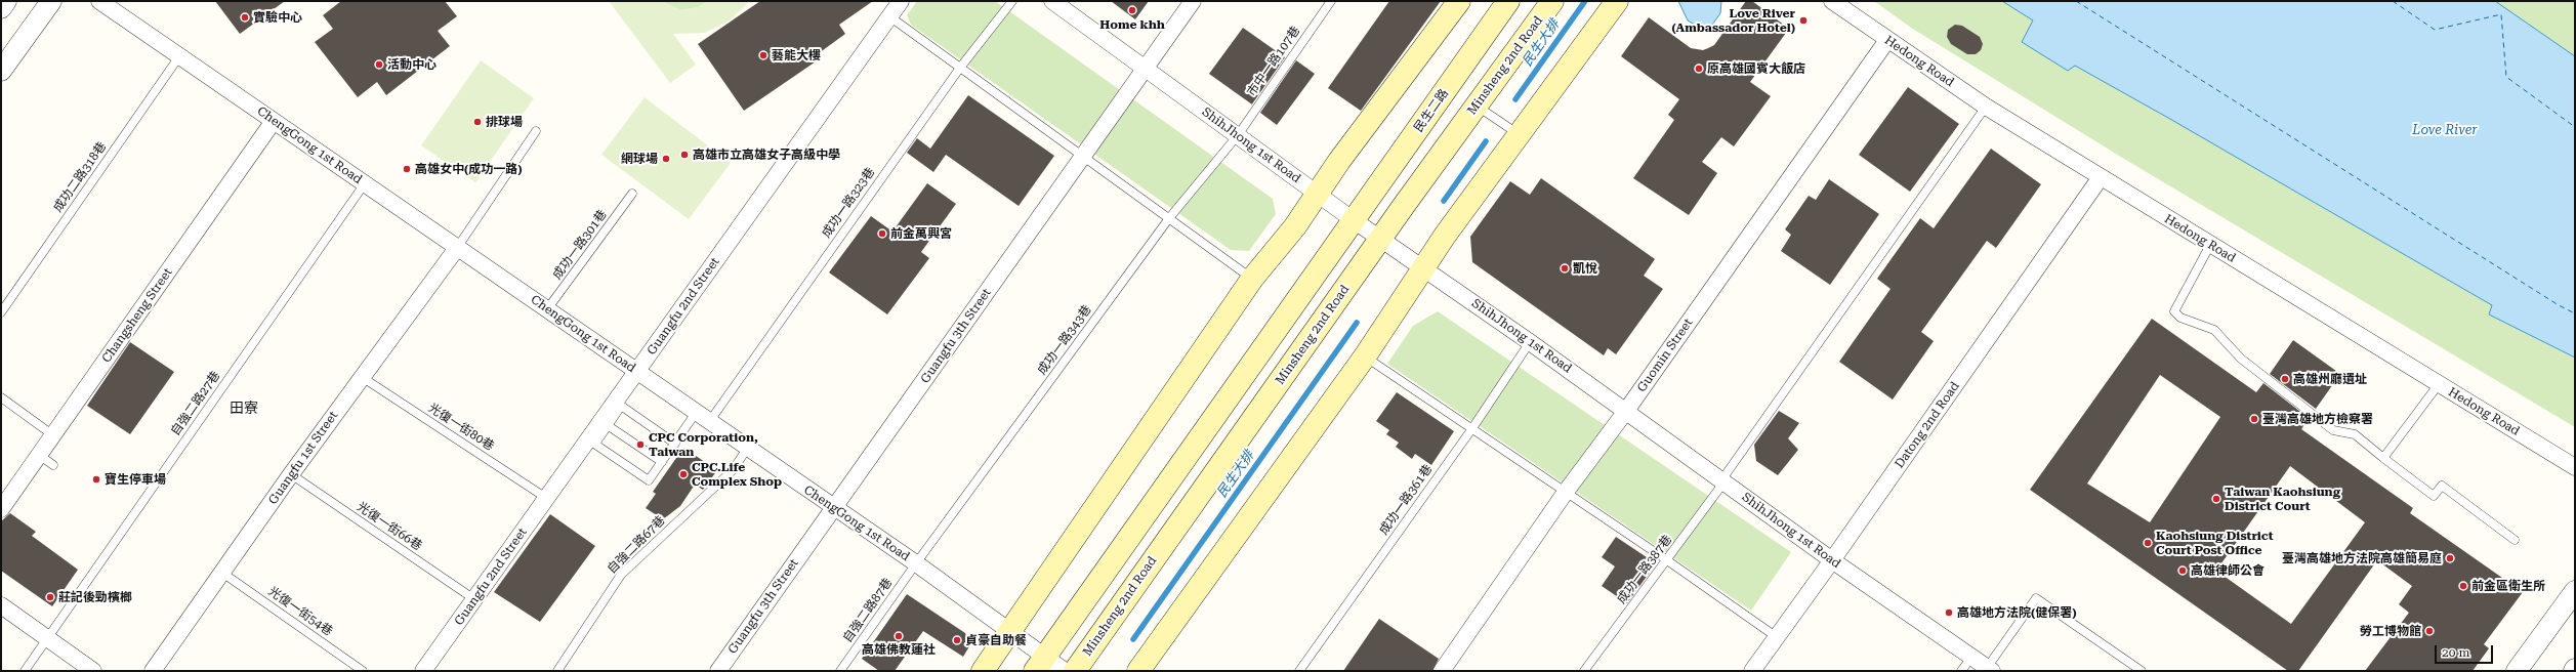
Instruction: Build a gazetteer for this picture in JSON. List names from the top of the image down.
{
  "streets": {
    "main road": ["Minsheng 2nd Road", "民生二路"],
    "street": [
      "Hedong Road",
      "ChengGong 1st Road",
      "ShihJhong 1st Road",
      "Guangfu 2nd Street",
      "Changsheng Street",
      "Guangfu 3th Street",
      "Guomin Street",
      "Datong 2nd Road",
      "Guangfu 1st Street"
    ],
    "lane": [
      "市中一路107巷",
      "成功二路318巷",
      "成功一路323巷",
      "成功一路301巷",
      "成功一路343巷",
      "自強二路27巷",
      "光復一街80巷",
      "成功一路361巷",
      "光復一街66巷",
      "自強二路67巷",
      "成功一路387巷",
      "自強二路87巷",
      "光復一街54巷"
    ]
  },
  "crossings": [
    ["市中一路107巷", "ShihJhong 1st Road"],
    ["市中一路107巷", "成功一路343巷"],
    ["Hedong Road", "Guomin Street"],
    ["Hedong Road", "Datong 2nd Road"],
    ["Hedong Road", "成功一路387巷"],
    ["Minsheng 2nd Road", "ShihJhong 1st Road"],
    ["民生二路", "ShihJhong 1st Road"],
    ["ChengGong 1st Road", "成功二路318巷"],
    ["ChengGong 1st Road", "成功一路323巷"],
    ["ChengGong 1st Road", "成功一路301巷"],
    ["ChengGong 1st Road", "Guangfu 2nd Street"],
    ["ChengGong 1st Road", "Changsheng Street"],
    ["ChengGong 1st Road", "Guangfu 3th Street"],
    ["ChengGong 1st Road", "成功一路343巷"],
    ["ChengGong 1st Road", "自強二路27巷"],
    ["ChengGong 1st Road", "Guangfu 1st Street"],
    ["ChengGong 1st Road", "自強二路67巷"],
    ["ChengGong 1st Road", "自強二路87巷"],
    ["ShihJhong 1st Road", "Guangfu 3th Street"],
    ["ShihJhong 1st Road", "成功一路343巷"],
    ["ShihJhong 1st Road", "Guomin Street"],
    ["ShihJhong 1st Road", "Datong 2nd Road"],
    ["ShihJhong 1st Road", "成功一路361巷"],
    ["ShihJhong 1st Road", "成功一路387巷"],
    ["成功一路323巷", "Guangfu 2nd Street"],
    ["Guangfu 2nd Street", "光復一街80巷"],
    ["Guangfu 2nd Street", "光復一街66巷"],
    ["成功一路343巷", "自強二路87巷"],
    ["光復一街80巷", "Guangfu 1st Street"],
    ["Guangfu 1st Street", "光復一街66巷"],
    ["Guangfu 1st Street", "光復一街54巷"]
  ],
  "districts": ["田寮"],
  "water": ["民生大排", "Love River"],
  "places": [
    "Home khh",
    "實驗中心",
    "Love River (Ambassador Hotel)",
    "藝能大樓",
    "活動中心",
    "原高雄國賓大飯店",
    "排球場",
    "高雄市立高雄女子高級中學",
    "網球場",
    "高雄女中(成功一路)",
    "前金萬興宮",
    "凱悅",
    "高雄州廳遺址",
    "臺灣高雄地方檢察署",
    "CPC Corporation, Taiwan",
    "CPC.Life Complex Shop",
    "寶生停車場",
    "Taiwan Kaohsiung District Court",
    "Kaohsiung District Court Post Office",
    "臺灣高雄地方法院高雄簡易庭",
    "高雄律師公會",
    "前金區衛生所",
    "莊記後勁檳榔",
    "高雄地方法院(健保署)",
    "勞工博物館",
    "高雄佛教蓮社",
    "貞豪自助餐"
  ],
  "scale_bar": "20 m"
}
